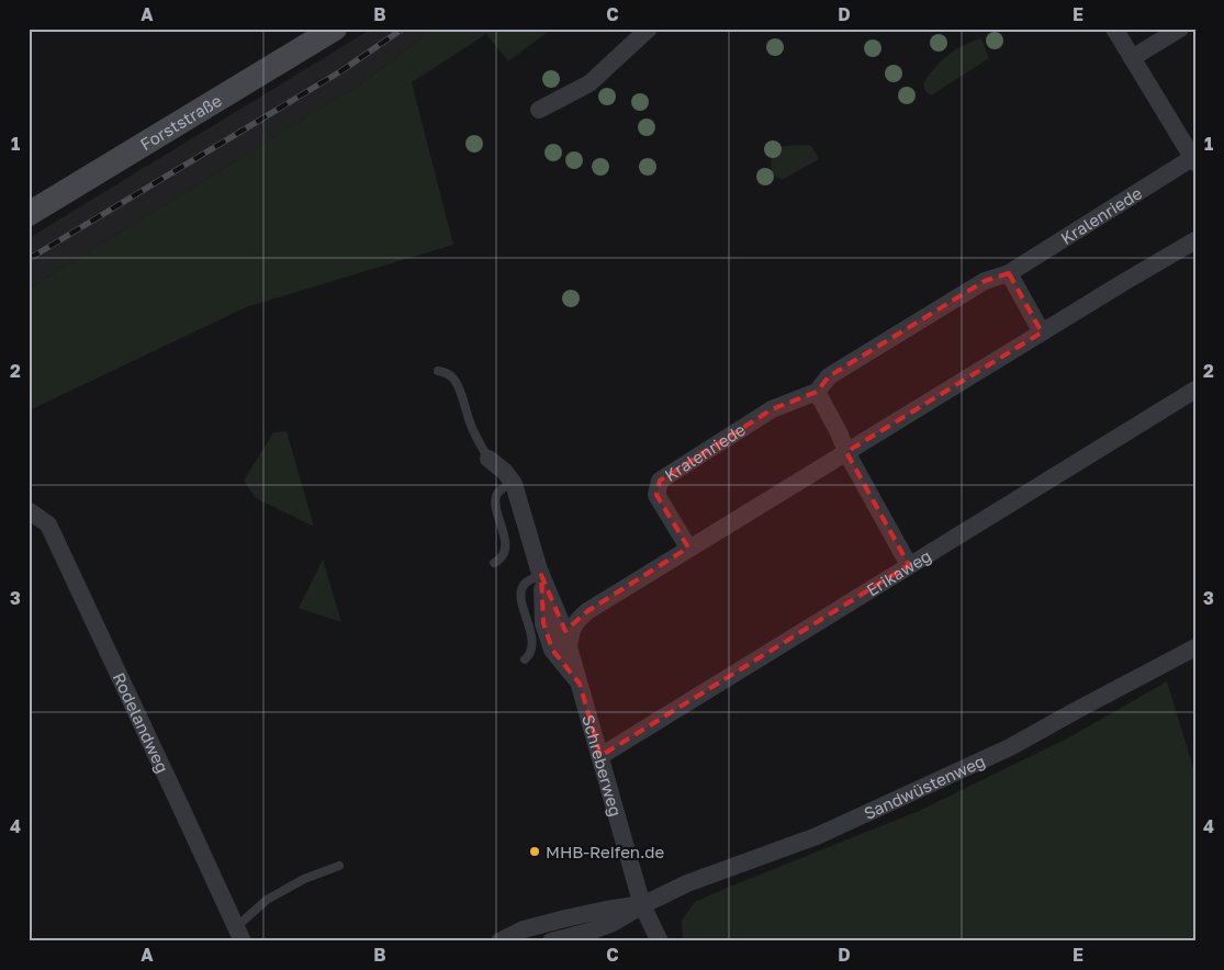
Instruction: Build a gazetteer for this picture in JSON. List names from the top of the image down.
{
  "streets": {
    "main road": ["Forststraße"],
    "street": [
      "Kralenriede",
      "Erikaweg",
      "Rodelandweg",
      "Schreberweg",
      "Sandwüstenweg"
    ]
  },
  "crossings": [
    ["Erikaweg", "Schreberweg"],
    ["Schreberweg", "Sandwüstenweg"]
  ],
  "places": ["MHB-Reifen.de"],
  "grid": {
    "columns": [
      "A",
      "B",
      "C",
      "D",
      "E"
    ],
    "rows": [
      "1",
      "2",
      "3",
      "4"
    ]
  }
}
